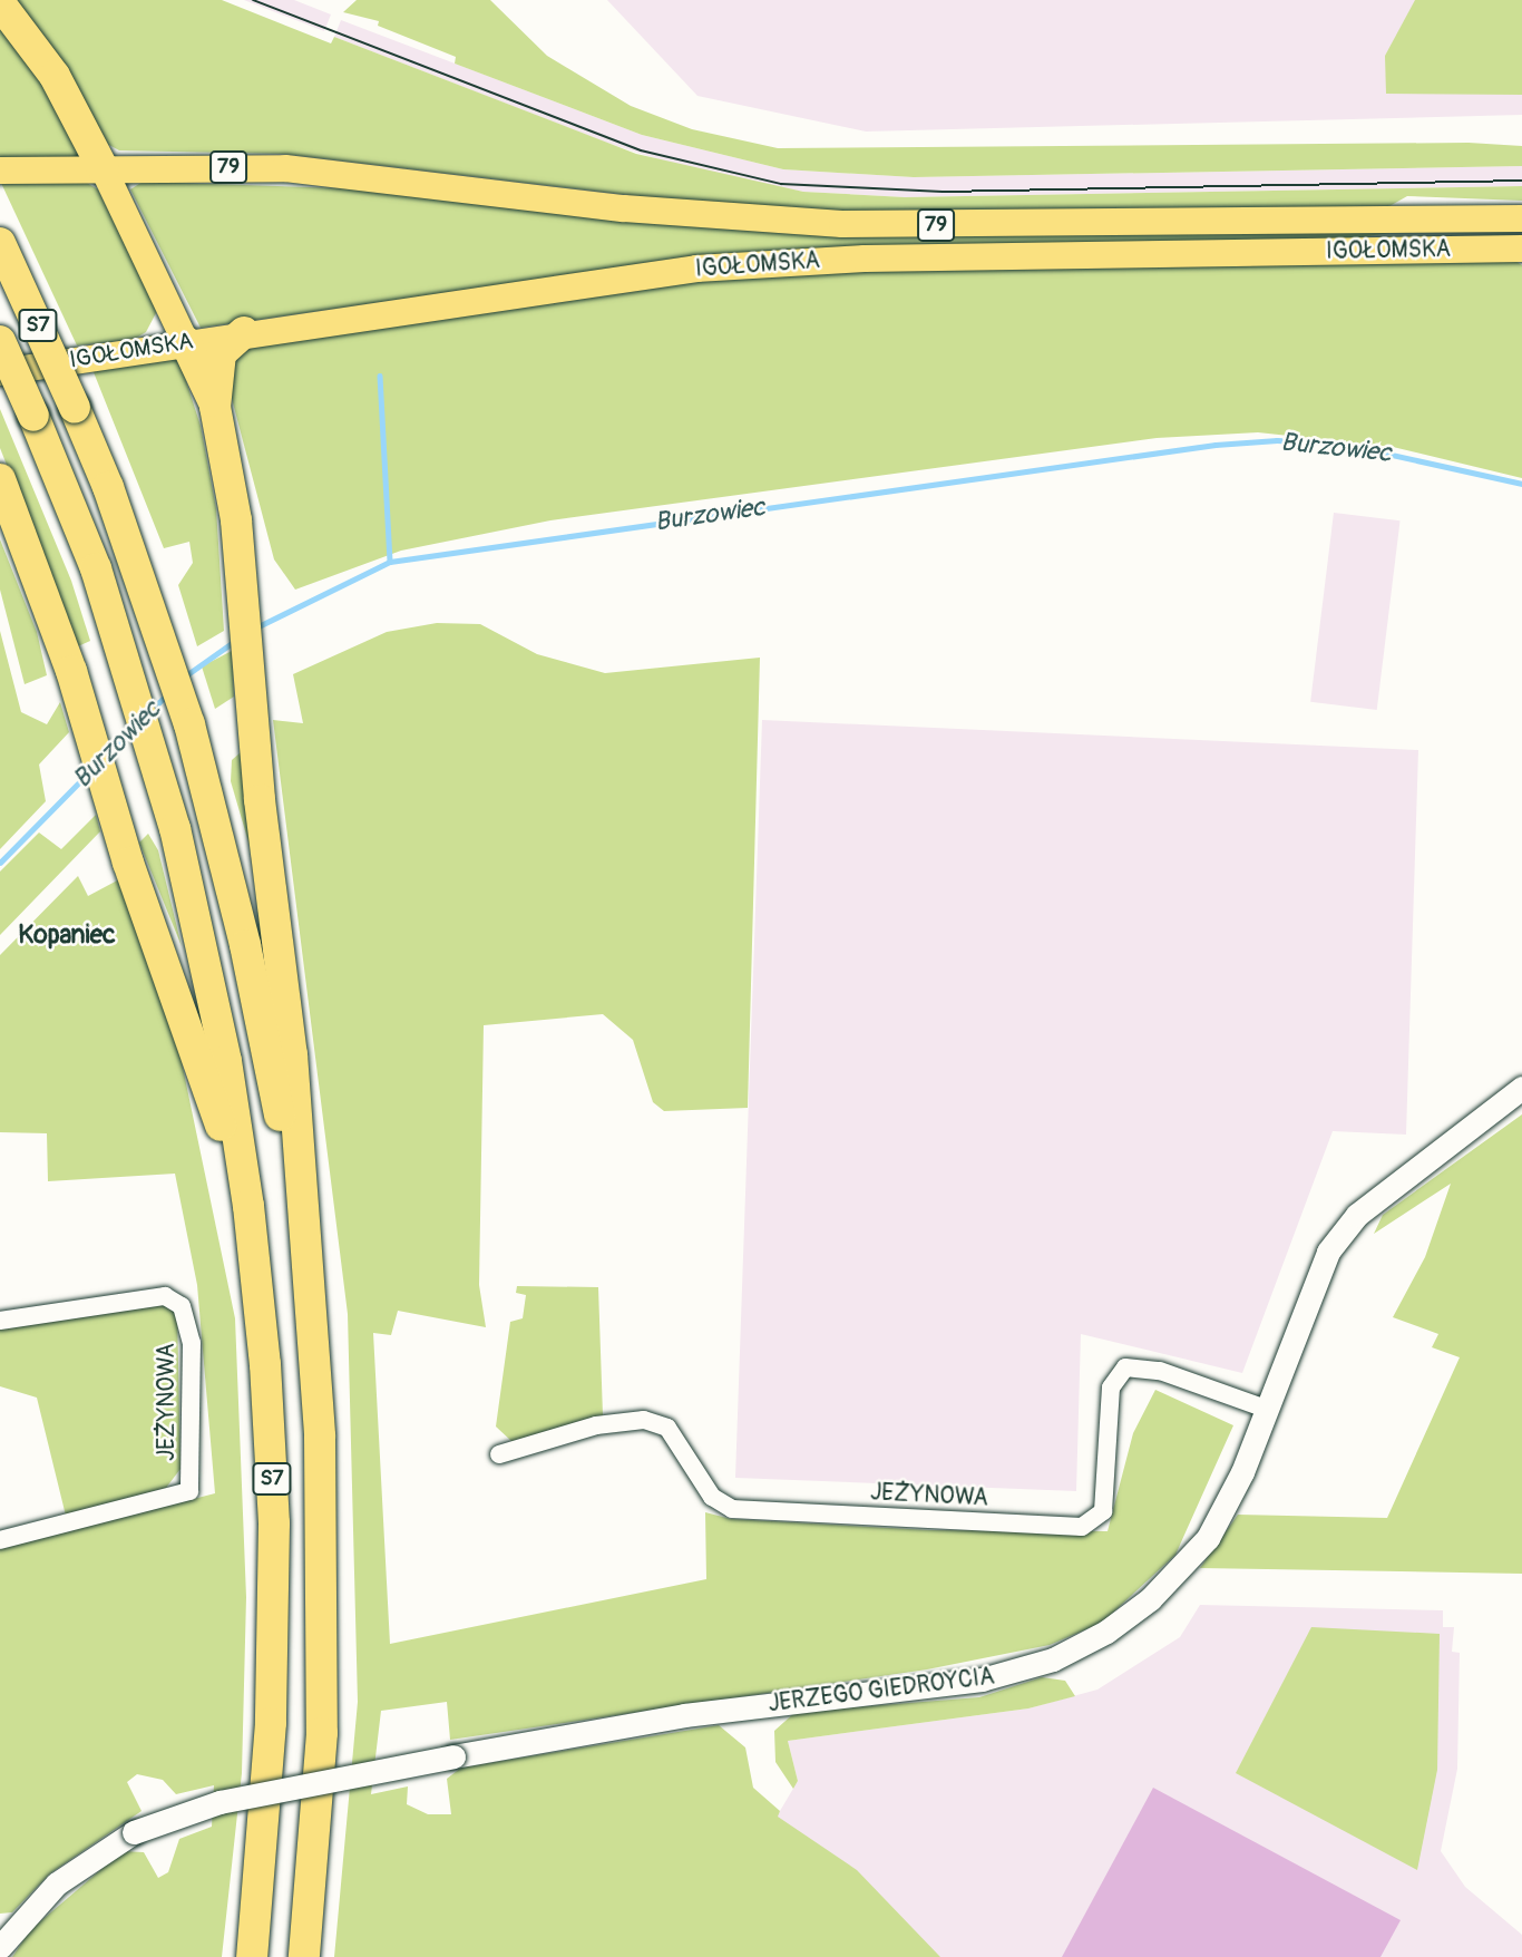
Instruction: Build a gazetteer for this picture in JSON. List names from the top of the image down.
{
  "streets": {
    "highway": ["S7"],
    "main road": ["79", "IGOŁOMSKA"],
    "street": ["JEŻYNOWA", "JERZEGO GIEDROYCIA"]
  },
  "crossings": [
    ["79", "IGOŁOMSKA"],
    ["JEŻYNOWA", "JERZEGO GIEDROYCIA"]
  ],
  "districts": ["Kopaniec"],
  "water": ["Burzowiec"]
}
